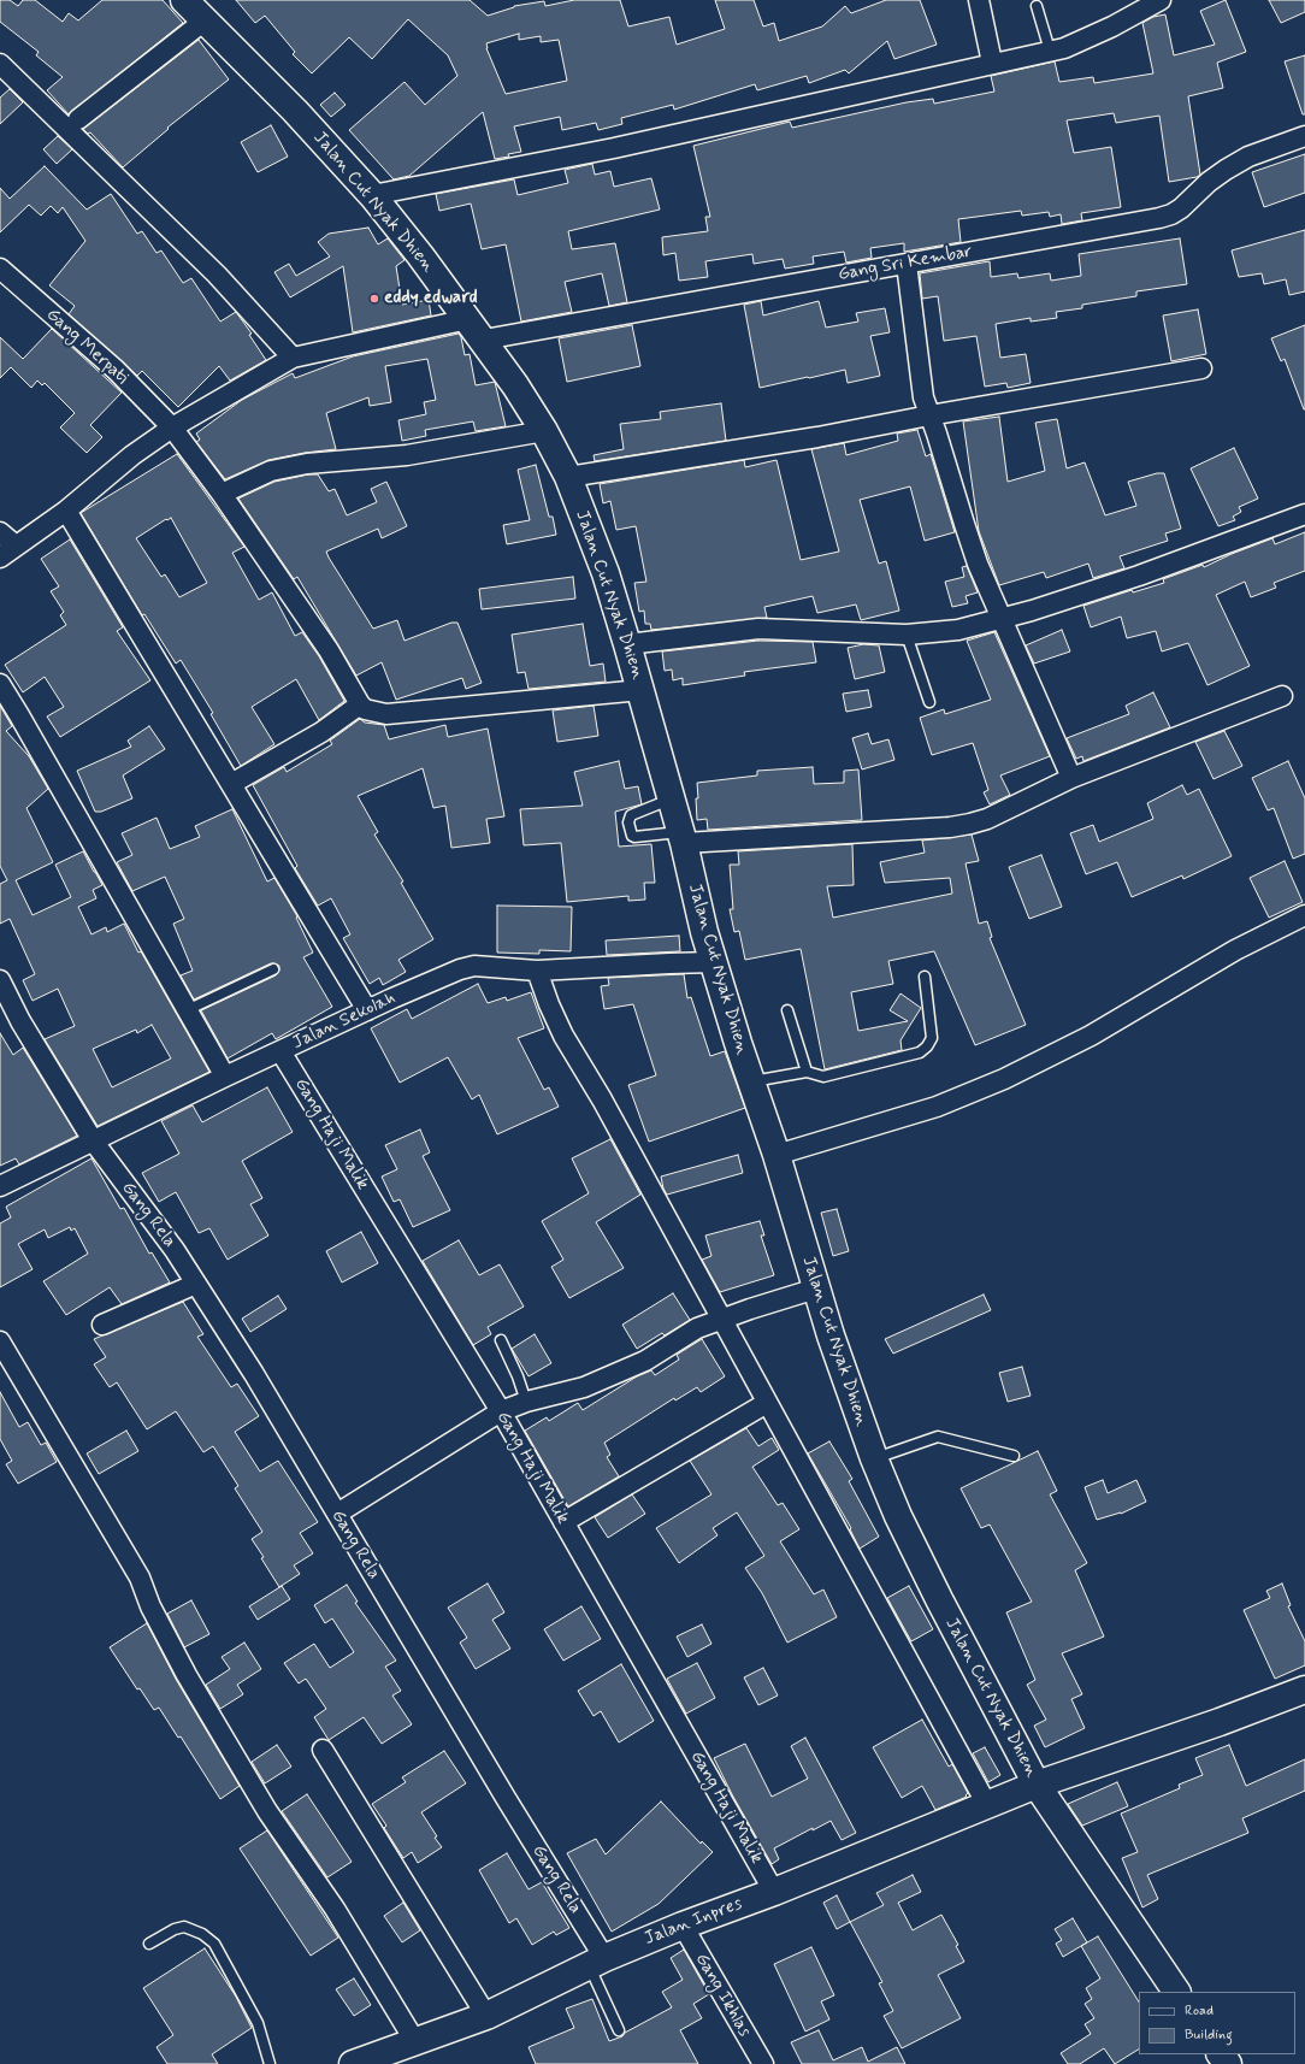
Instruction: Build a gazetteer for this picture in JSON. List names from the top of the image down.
{
  "streets": {
    "main road": ["Jalan Cut Nyak Dhien", "Jalan Inpres"],
    "street": [
      "Gang Sri Kembar",
      "Gang Merpati",
      "Jalan Sekolah",
      "Gang Haji Malik",
      "Gang Rela",
      "Gang Ikhlas"
    ]
  },
  "crossings": [
    ["Jalan Cut Nyak Dhien", "Gang Sri Kembar"],
    ["Jalan Cut Nyak Dhien", "Jalan Sekolah"],
    ["Jalan Cut Nyak Dhien", "Jalan Inpres"],
    ["Jalan Sekolah", "Gang Haji Malik"],
    ["Jalan Sekolah", "Gang Rela"],
    ["Gang Haji Malik", "Jalan Inpres"],
    ["Gang Rela", "Jalan Inpres"],
    ["Jalan Inpres", "Gang Ikhlas"]
  ],
  "places": ["eddy edward"],
  "legend": ["Road", "Building"]
}
